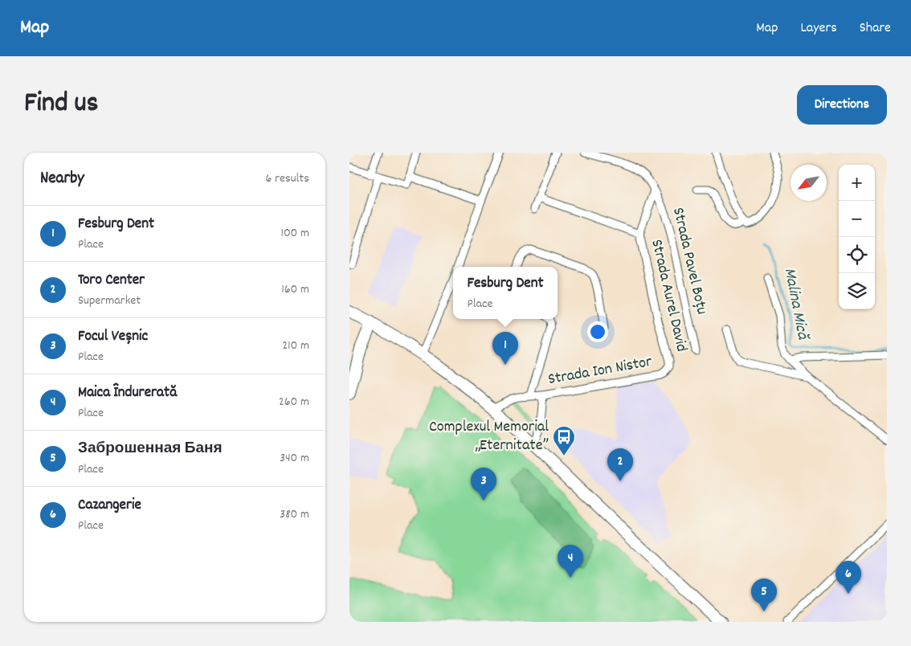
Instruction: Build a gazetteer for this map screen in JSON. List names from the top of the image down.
{
  "streets": {
    "street": ["Strada Pavel Boțu", "Strada Aurel David", "Strada Ion Nistor"]
  },
  "crossings": [
    ["Strada Aurel David", "Strada Ion Nistor"]
  ],
  "water": ["Malina Mică"],
  "places": {
    "bus stop": ["Complexul Memorial „Eternitate”"]
  },
  "north": "bottom left",
  "page": {
    "header": "Map",
    "nav": ["Map", "Layers", "Share"],
    "title": "Find us",
    "buttons": "Directions",
    "heading": ["Nearby", "6 results"],
    "map_buttons": ["+", "−"],
    "list": [
      {
        "mark": "1",
        "name": "Fesburg Dent",
        "note": "Place",
        "value": "100 m"
      },
      {
        "mark": "2",
        "name": "Toro Center",
        "note": "Supermarket",
        "value": "160 m"
      },
      {
        "mark": "3",
        "name": "Focul Veșnic",
        "note": "Place",
        "value": "210 m"
      },
      {
        "mark": "4",
        "name": "Maica Îndurerată",
        "note": "Place",
        "value": "260 m"
      },
      {
        "mark": "5",
        "name": "Заброшенная Баня",
        "note": "Place",
        "value": "340 m"
      },
      {
        "mark": "6",
        "name": "Cazangerie",
        "note": "Place",
        "value": "380 m"
      }
    ],
    "popup": ["Fesburg Dent", "Place"],
    "pins": [
      "1",
      "2",
      "3",
      "4",
      "6",
      "5"
    ]
  }
}
